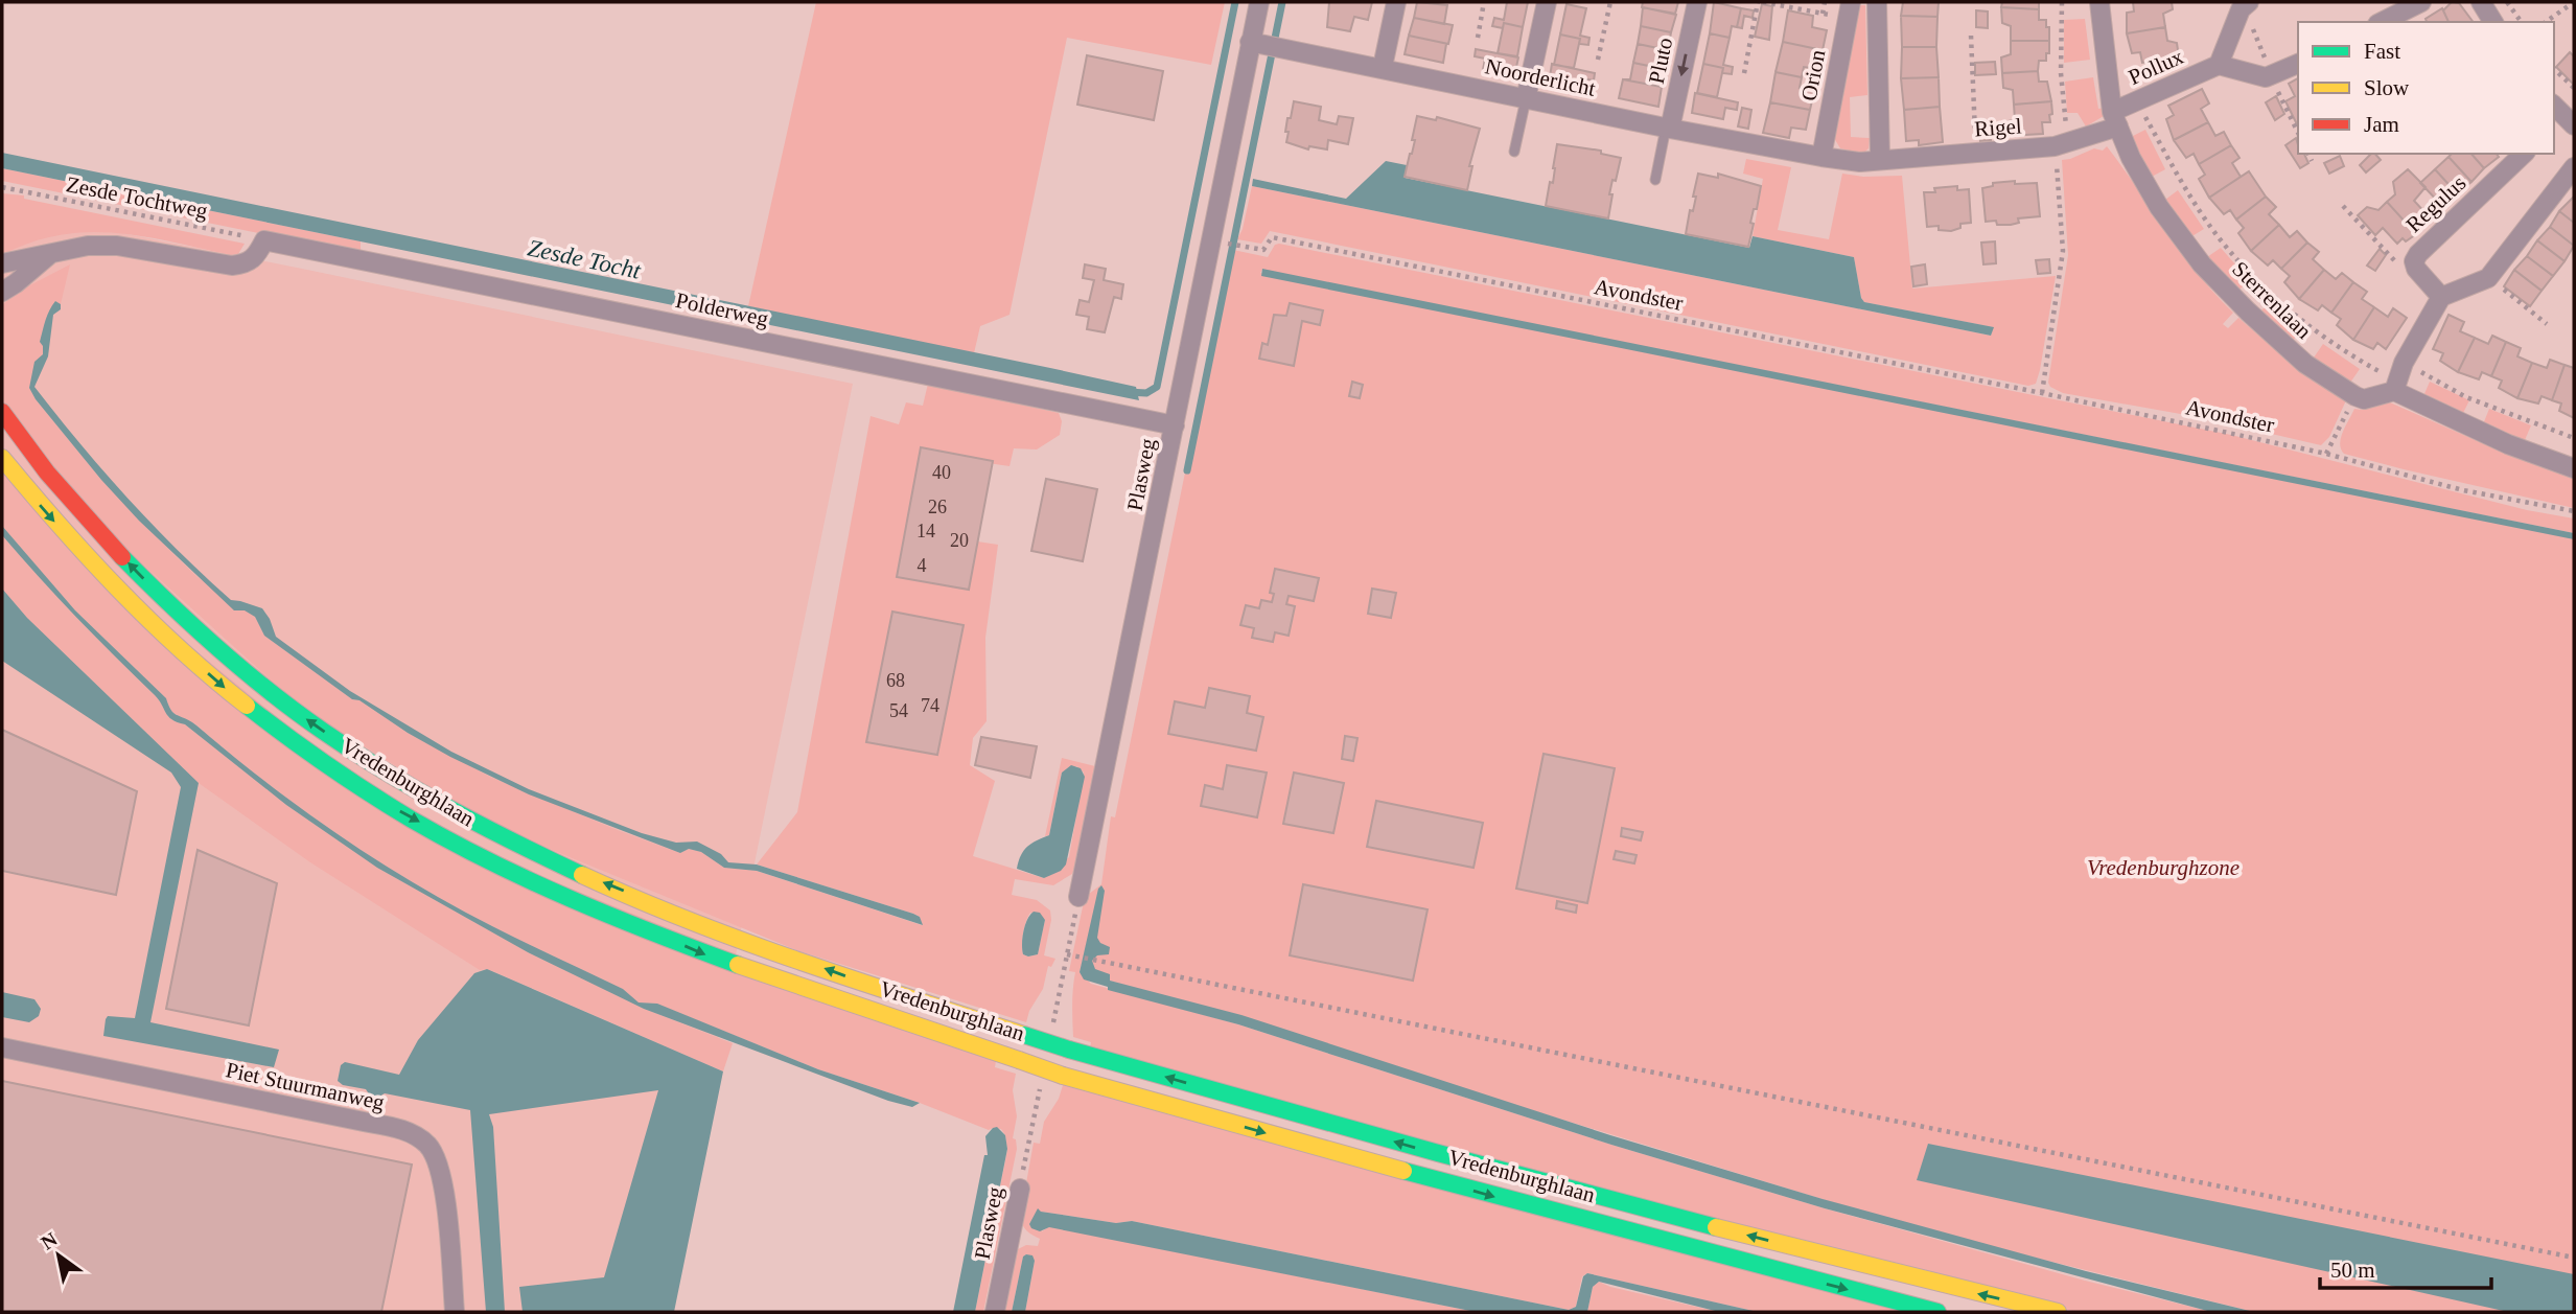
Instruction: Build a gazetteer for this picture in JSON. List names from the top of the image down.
{
  "streets": {
    "street": [
      "Pluto",
      "Pollux",
      "Orion",
      "Noorderlicht",
      "Rigel",
      "Regulus",
      "Sterrenlaan",
      "Polderweg",
      "Plasweg",
      "Vredenburghlaan",
      "Piet Stuurmanweg"
    ],
    "path": ["Zesde Tochtweg", "Avondster"]
  },
  "crossings": [
    ["Pluto", "Noorderlicht"],
    ["Pollux", "Rigel"],
    ["Pollux", "Sterrenlaan"],
    ["Orion", "Noorderlicht"],
    ["Orion", "Rigel"],
    ["Noorderlicht", "Rigel"],
    ["Noorderlicht", "Plasweg"],
    ["Rigel", "Sterrenlaan"],
    ["Zesde Tochtweg", "Polderweg"],
    ["Polderweg", "Plasweg"]
  ],
  "water": ["Zesde Tocht"],
  "parks": ["Vredenburghzone"],
  "house_numbers": [
    "40",
    "26",
    "14",
    "20",
    "4",
    "68",
    "74",
    "54"
  ],
  "legend": ["Fast", "Slow", "Jam"],
  "scale_bar": "50 m",
  "north": "top left"
}
